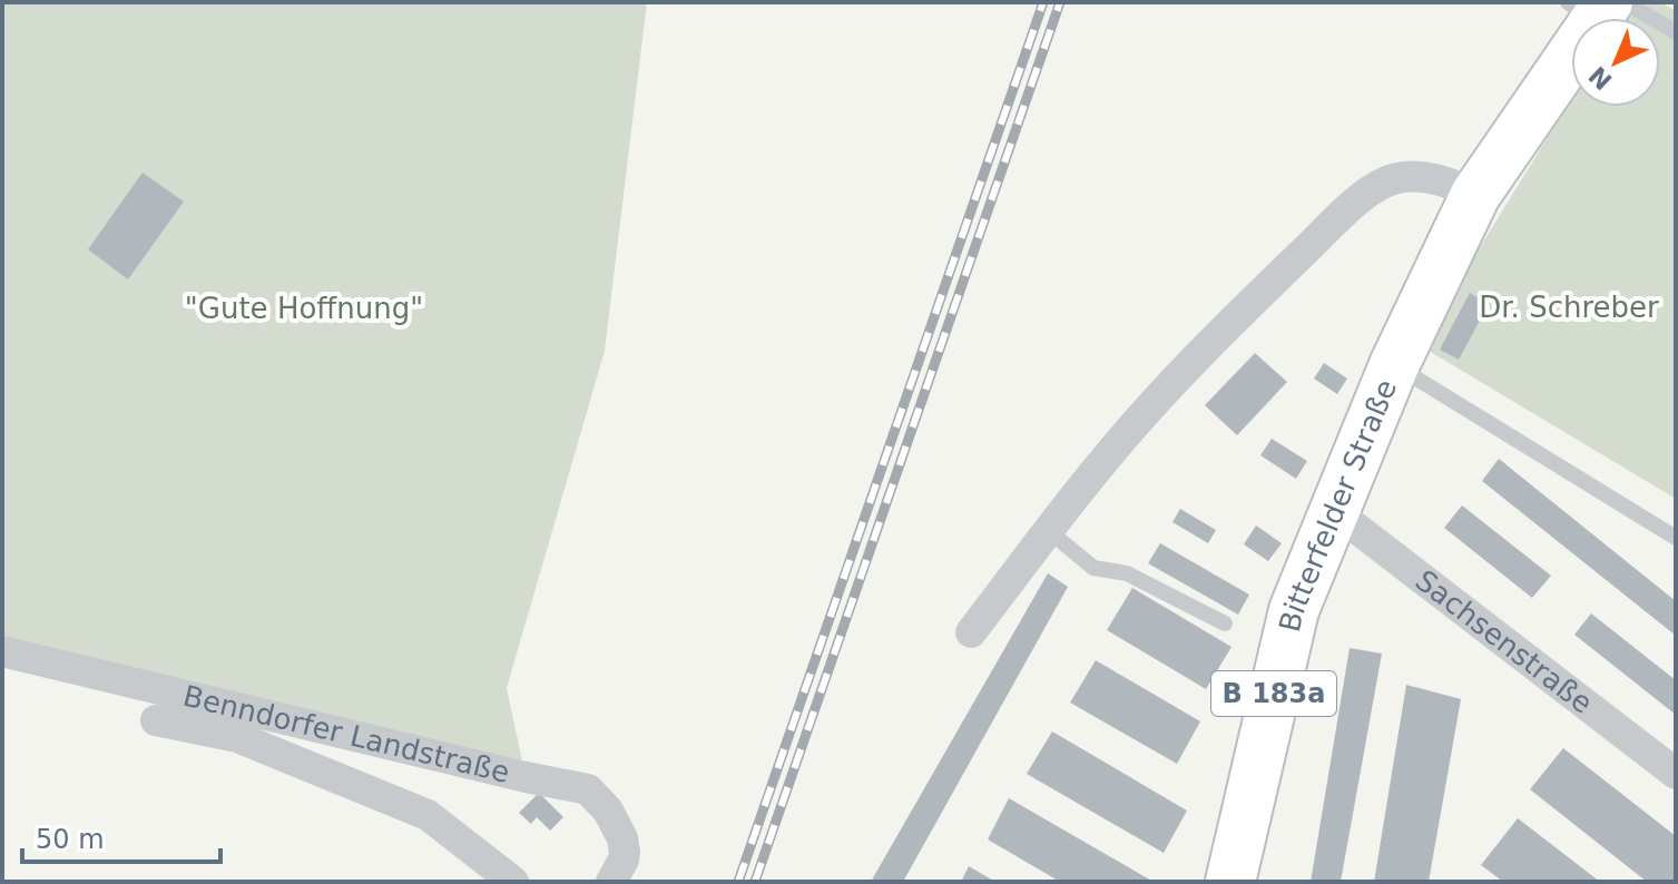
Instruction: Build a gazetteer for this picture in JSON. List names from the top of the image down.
{
  "streets": {
    "main road": ["Bitterfelder Straße", "B 183a"],
    "street": ["Sachsenstraße", "Benndorfer Landstraße"]
  },
  "crossings": [
    ["Bitterfelder Straße", "Sachsenstraße"]
  ],
  "parks": ["Dr. Schreber", "\"Gute Hoffnung\""],
  "scale_bar": "50 m",
  "north": "bottom left"
}
